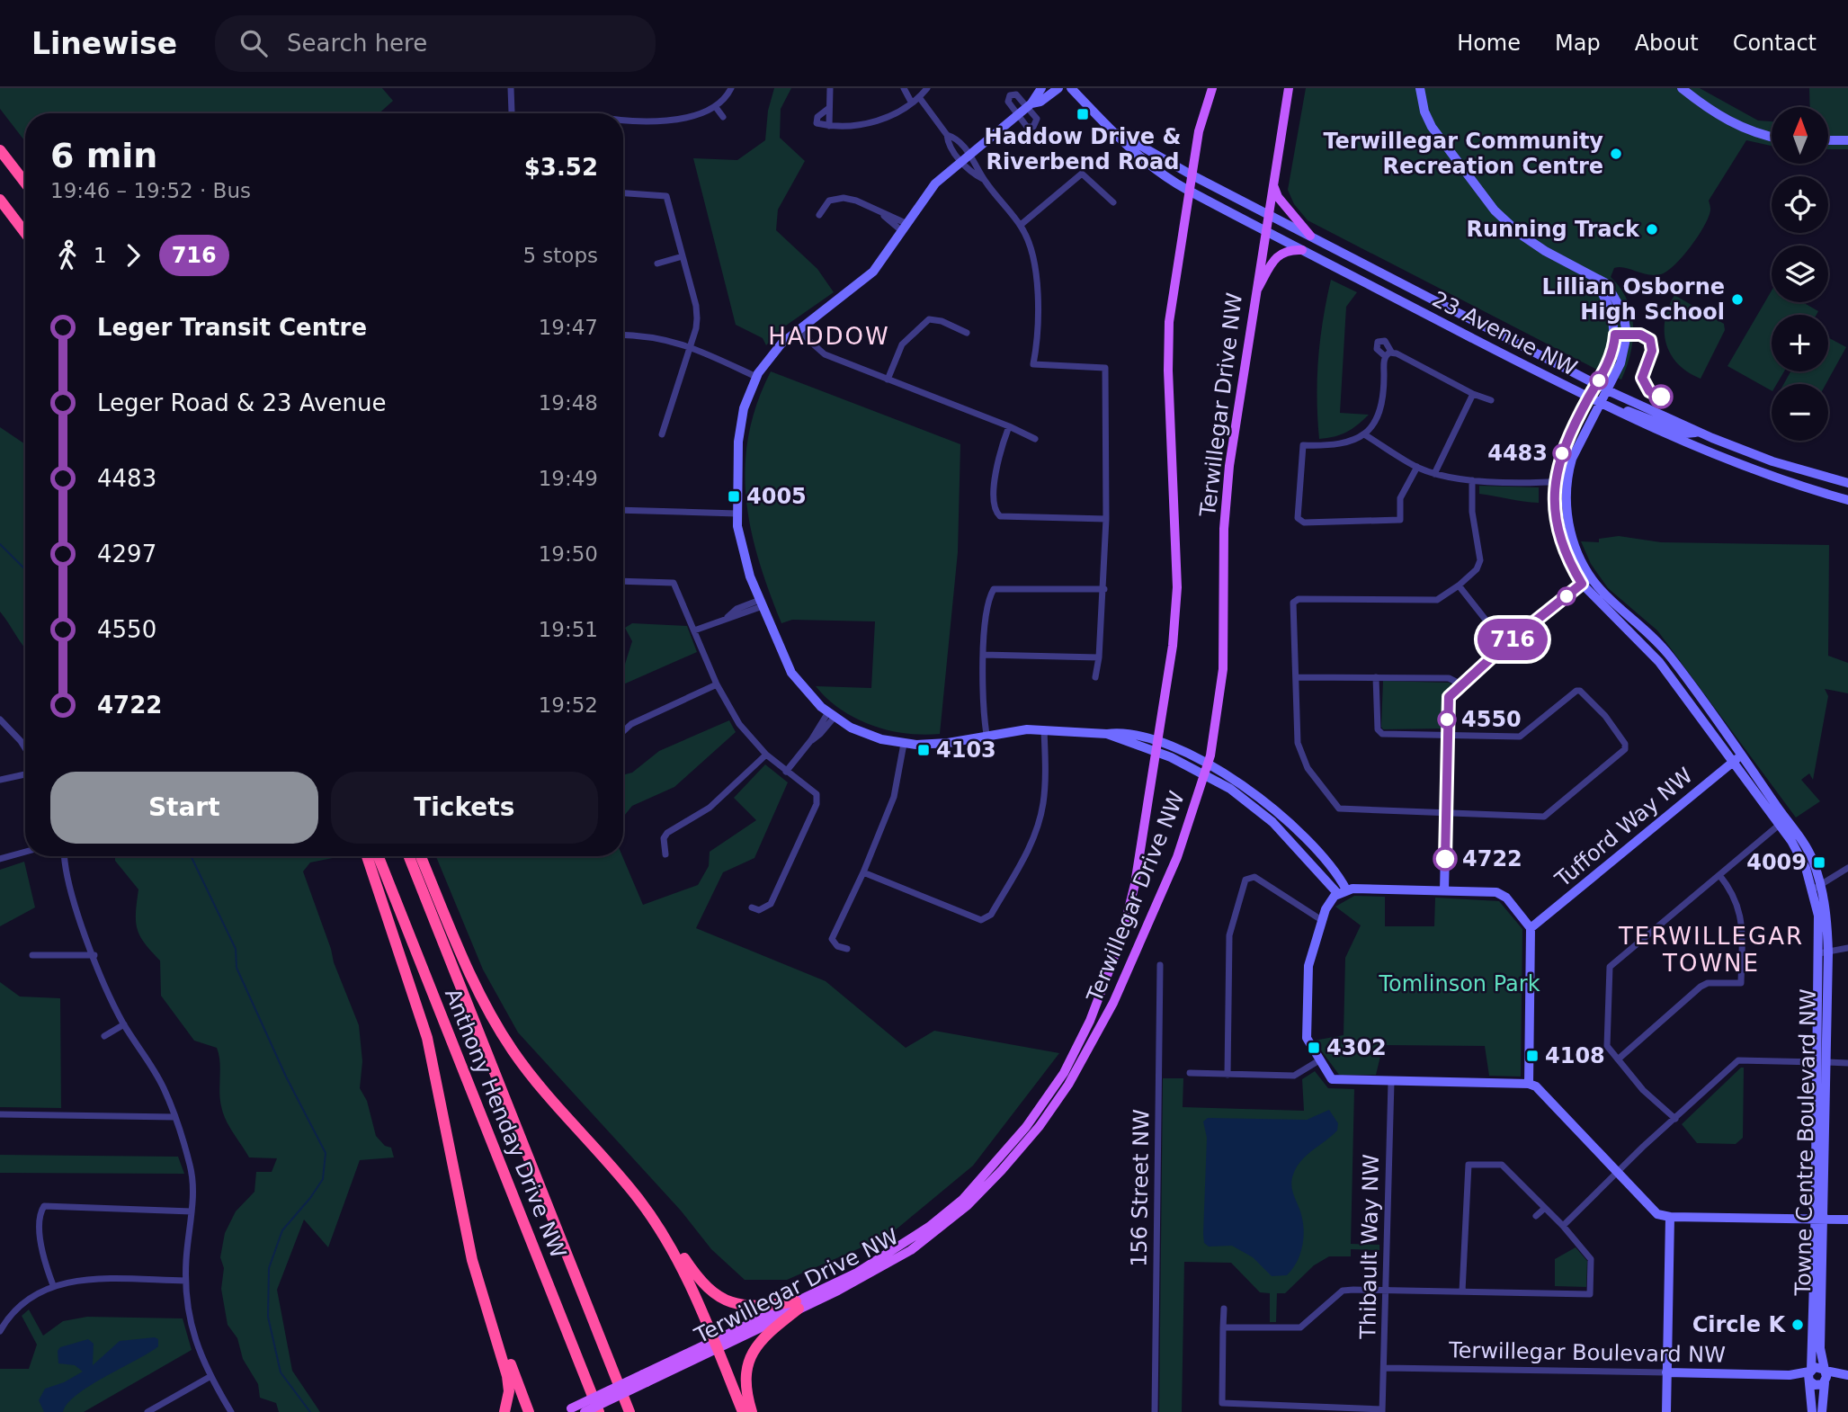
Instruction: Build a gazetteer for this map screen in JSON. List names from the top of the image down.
{
  "streets": {
    "highway": ["Anthony Henday Drive NW"],
    "main road": ["Terwillegar Drive NW"],
    "street": [
      "23 Avenue NW",
      "Tufford Way NW",
      "Towne Centre Boulevard NW",
      "156 Street NW",
      "Thibault Way NW",
      "Terwillegar Boulevard NW"
    ]
  },
  "crossings": [
    ["23 Avenue NW", "Terwillegar Drive NW"],
    ["23 Avenue NW", "Towne Centre Boulevard NW"],
    ["Tufford Way NW", "Towne Centre Boulevard NW"],
    ["Towne Centre Boulevard NW", "Terwillegar Boulevard NW"],
    ["Thibault Way NW", "Terwillegar Boulevard NW"]
  ],
  "districts": ["HADDOW", "TERWILLEGAR TOWNE"],
  "parks": ["Tomlinson Park"],
  "places": {
    "transit": [
      "Haddow Drive & Riverbend Road",
      "4005",
      "4103",
      "4009",
      "4302",
      "4108"
    ],
    "other": [
      "Terwillegar Community Recreation Centre",
      "Running Track",
      "Lillian Osborne High School",
      "4483",
      "4550",
      "4722",
      "Circle K"
    ]
  },
  "lines": ["bus line 716"],
  "north": "top",
  "page": {
    "header": "Linewise",
    "search": "Search here",
    "nav": [
      "Home",
      "Map",
      "About",
      "Contact"
    ],
    "on_map": "716",
    "map_buttons": ["+", "−"],
    "heading": ["6 min", "19:46 – 19:52 · Bus", "$3.52"],
    "legs": ["1", "716", "5 stops"],
    "list": [
      {
        "name": "Leger Transit Centre",
        "value": "19:47"
      },
      {
        "name": "Leger Road & 23 Avenue",
        "value": "19:48"
      },
      {
        "name": "4483",
        "value": "19:49"
      },
      {
        "name": "4297",
        "value": "19:50"
      },
      {
        "name": "4550",
        "value": "19:51"
      },
      {
        "name": "4722",
        "value": "19:52"
      }
    ],
    "buttons": ["Start", "Tickets"]
  }
}
